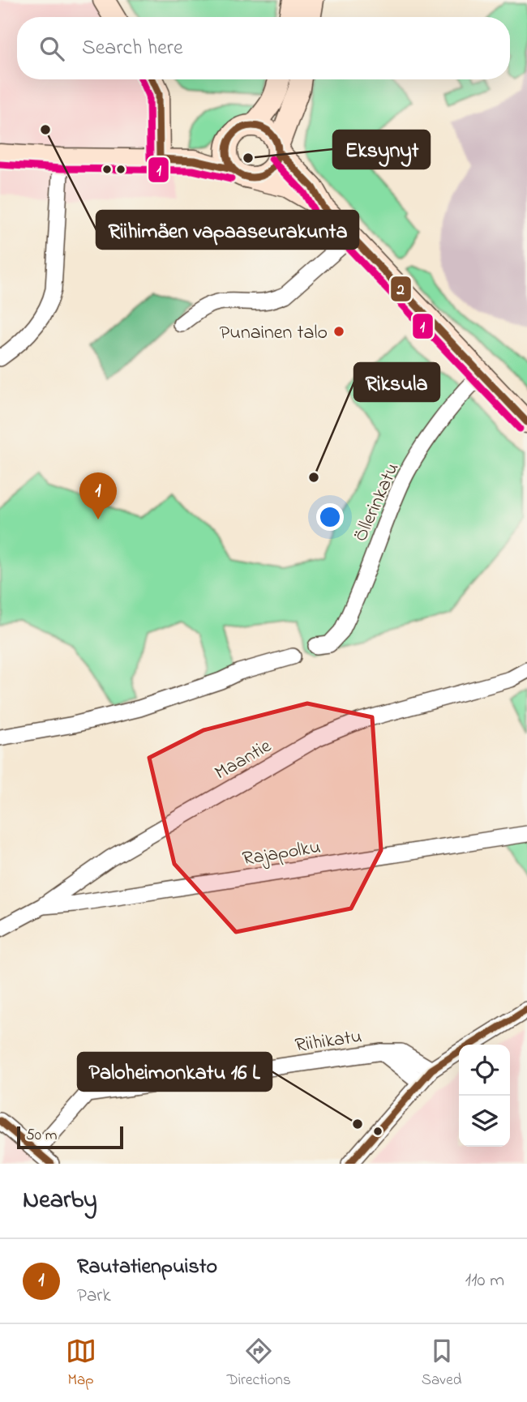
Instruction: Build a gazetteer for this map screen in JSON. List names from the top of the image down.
{
  "streets": {
    "street": [
      "Öllerinkatu",
      "Maantie",
      "Rajapolku",
      "Riihikatu"
    ]
  },
  "crossings": [
    ["Maantie", "Rajapolku"]
  ],
  "places": [
    "Riihimäen vapaaseurakunta",
    "Eksynyt",
    "Punainen talo",
    "Riksula",
    "Paloheimonkatu 16 L"
  ],
  "lines": ["transit line 2", "transit line 1"],
  "scale_bar": "50 m",
  "page": {
    "search": "Search here",
    "pins": "1",
    "scale": "50 m",
    "heading": "Nearby",
    "list": [
      {
        "mark": "1",
        "name": "Rautatienpuisto",
        "note": "Park",
        "value": "110 m"
      }
    ],
    "nav": ["Map", "Directions", "Saved"]
  }
}
